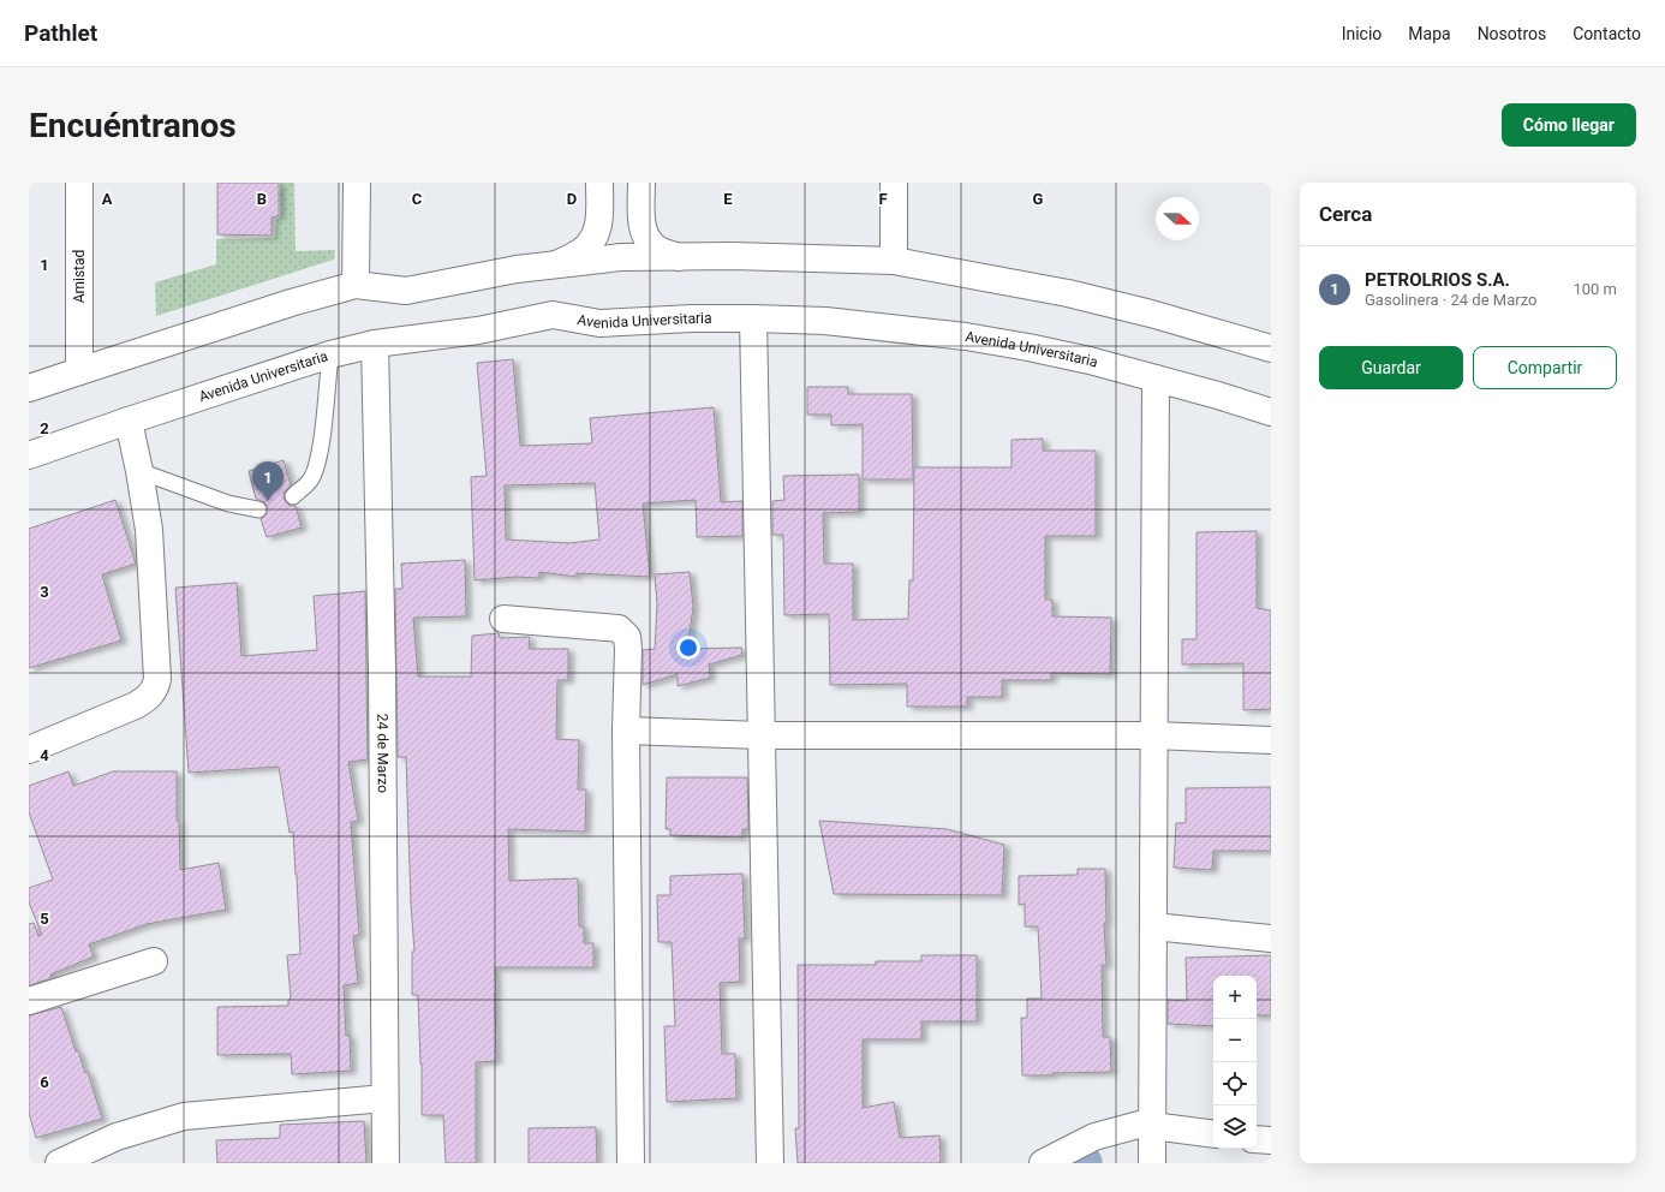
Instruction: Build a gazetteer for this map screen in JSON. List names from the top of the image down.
{
  "streets": {
    "street": ["Amistad", "Avenida Universitaria", "24 de Marzo"]
  },
  "crossings": [
    ["Avenida Universitaria", "24 de Marzo"]
  ],
  "north": "right",
  "page": {
    "header": "Pathlet",
    "nav": [
      "Inicio",
      "Mapa",
      "Nosotros",
      "Contacto"
    ],
    "buttons": [
      "Cómo llegar",
      ["Guardar", "Compartir"]
    ],
    "title": "Encuéntranos",
    "heading": "Cerca",
    "list": [
      {
        "mark": "1",
        "name": "PETROLRIOS S.A.",
        "note": "Gasolinera · 24 de Marzo",
        "value": "100 m"
      }
    ],
    "pins": "1",
    "map_buttons": ["+", "−"]
  },
  "grid": {
    "columns": [
      "A",
      "B",
      "C",
      "D",
      "E",
      "F",
      "G"
    ],
    "rows": [
      "1",
      "2",
      "3",
      "4",
      "5",
      "6"
    ]
  }
}
